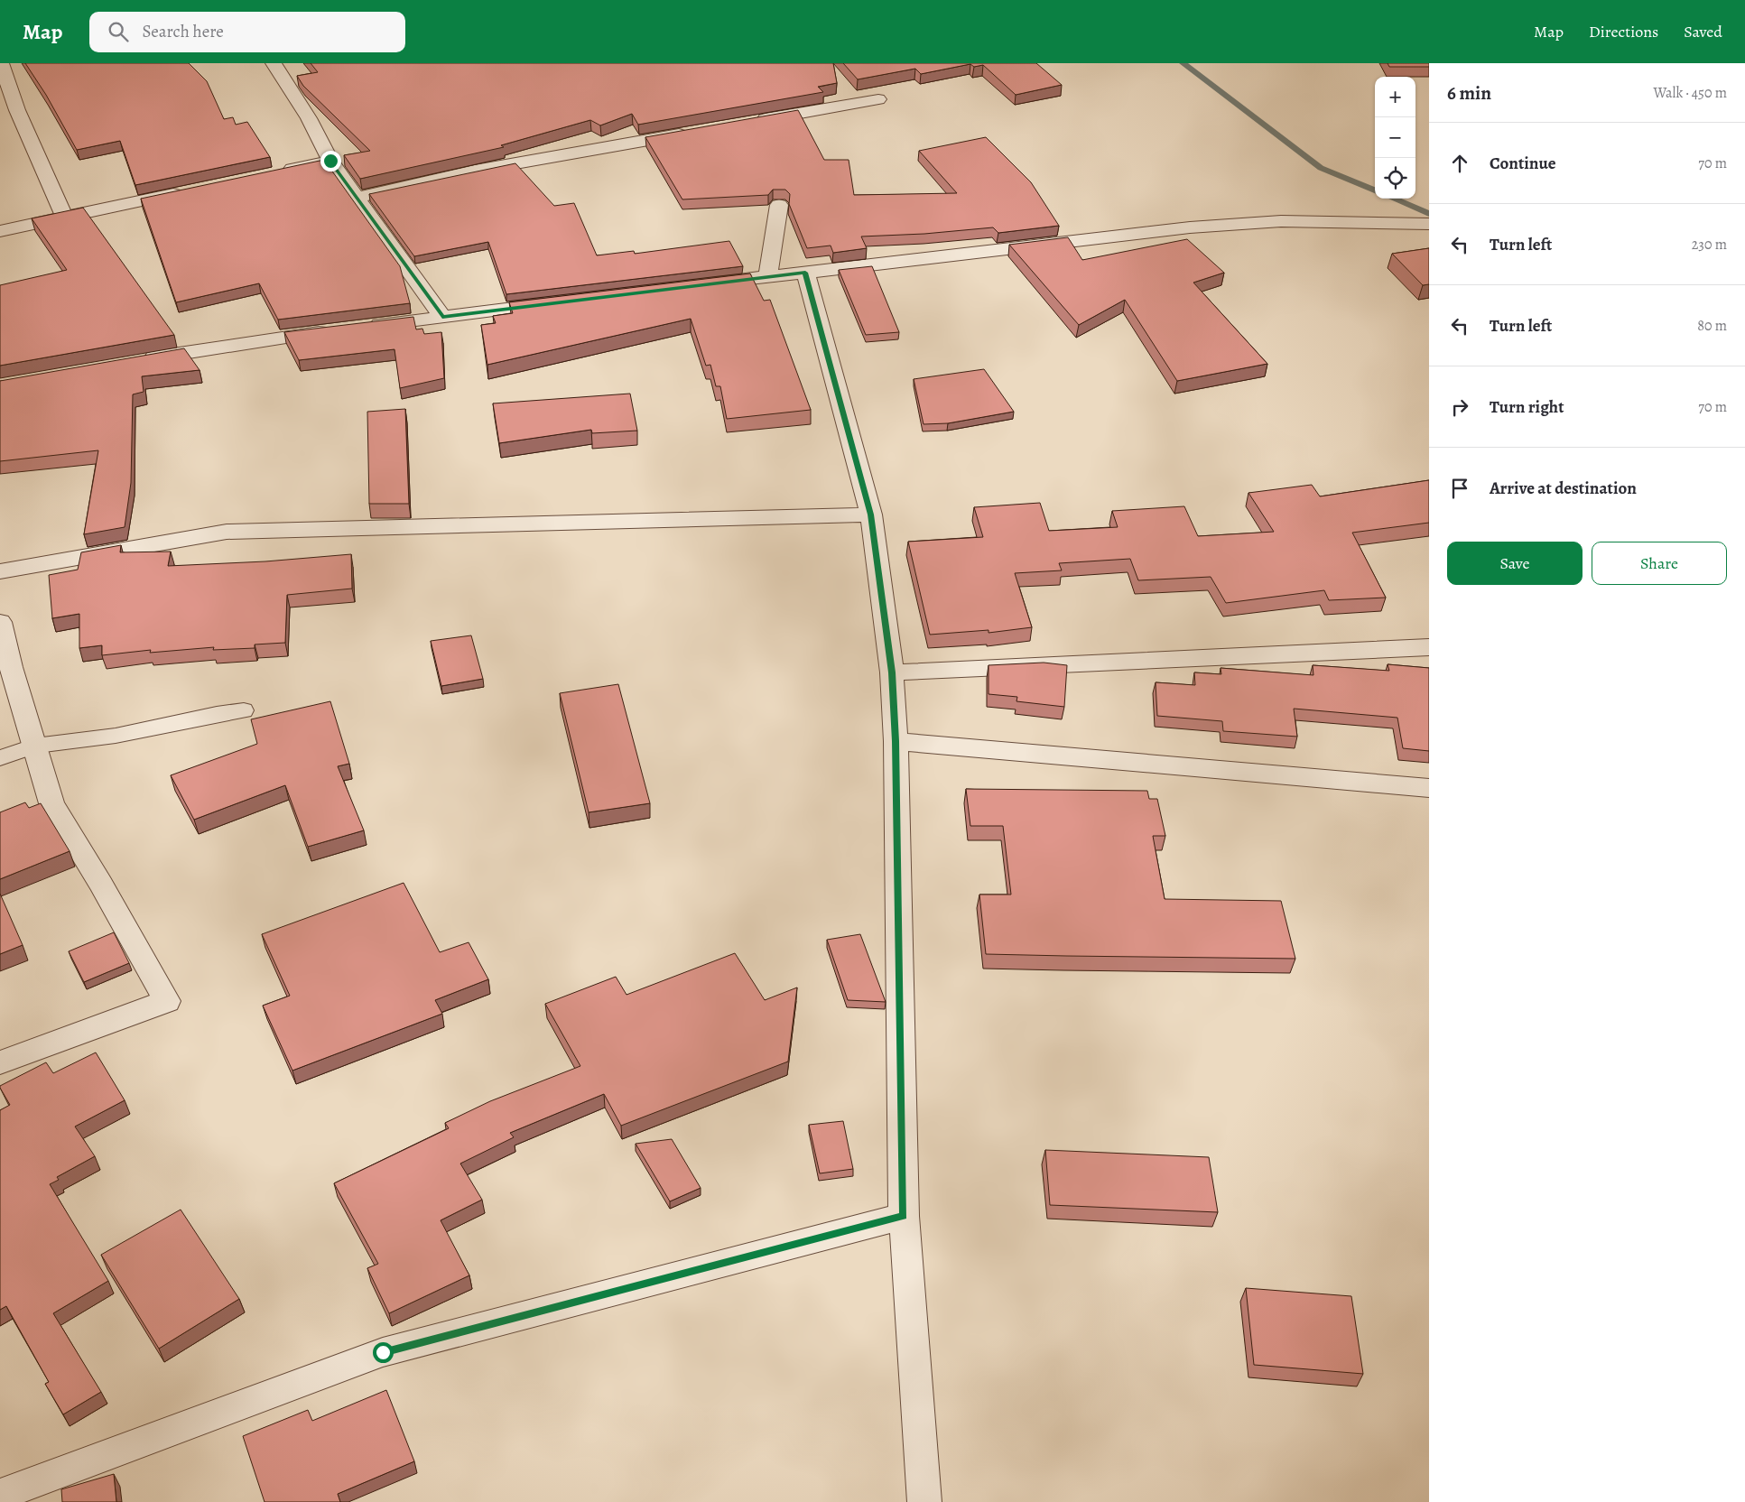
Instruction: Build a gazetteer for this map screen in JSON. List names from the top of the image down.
{
  "page": {
    "header": "Map",
    "search": "Search here",
    "nav": ["Map", "Directions", "Saved"],
    "heading": ["6 min", "Walk · 450 m"],
    "map_buttons": ["+", "−"],
    "list": [
      ["Continue", "70 m"],
      ["Turn left", "230 m"],
      ["Turn left", "80 m"],
      ["Turn right", "70 m"],
      "Arrive at destination"
    ],
    "buttons": ["Save", "Share"]
  }
}
